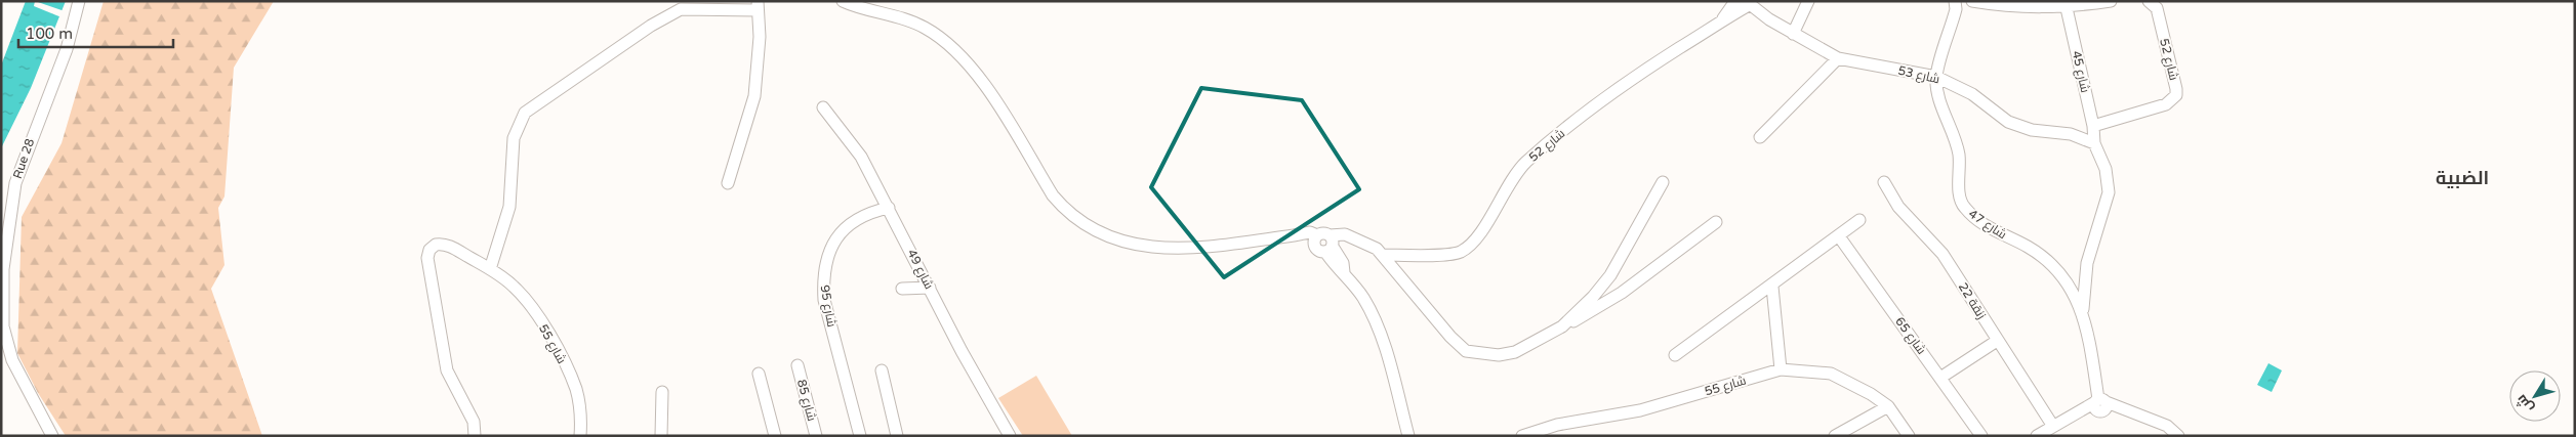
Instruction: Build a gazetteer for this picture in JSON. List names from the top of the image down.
{
  "streets": {
    "street": [
      "شارع 52",
      "شارع 45",
      "شارع 53",
      "Rue 28",
      "شارع 47",
      "شارع 49",
      "زنقة 22",
      "شارع 95",
      "شارع 65",
      "شارع 55",
      "شارع 85"
    ]
  },
  "crossings": [
    ["شارع 52", "شارع 45"],
    ["شارع 52", "شارع 53"],
    ["شارع 45", "شارع 53"],
    ["شارع 53", "شارع 47"],
    ["شارع 49", "شارع 95"]
  ],
  "districts": ["الضبية"],
  "scale_bar": "100 m",
  "north": "bottom left"
}
